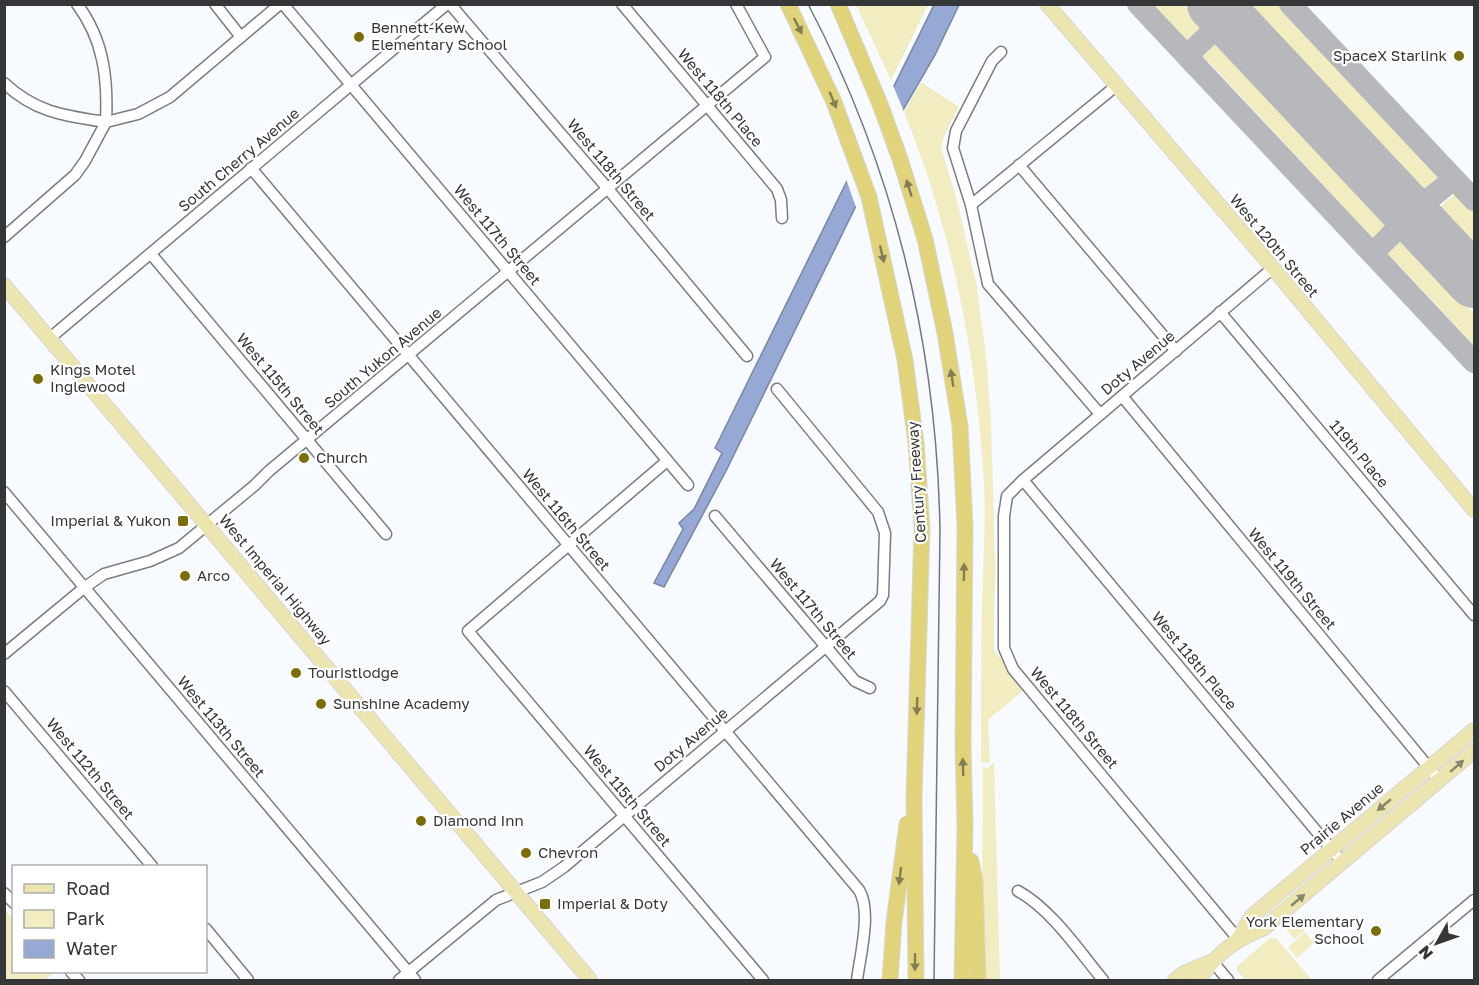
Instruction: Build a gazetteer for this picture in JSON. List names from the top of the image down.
{
  "streets": {
    "highway": ["Century Freeway"],
    "main road": ["West 120th Street", "West Imperial Highway", "Prairie Avenue"],
    "street": [
      "West 118th Place",
      "South Cherry Avenue",
      "West 118th Street",
      "West 117th Street",
      "South Yukon Avenue",
      "Doty Avenue",
      "West 115th Street",
      "119th Place",
      "West 116th Street",
      "West 119th Street",
      "West 113th Street",
      "West 112th Street"
    ]
  },
  "crossings": [
    ["West 118th Place", "West 118th Street"],
    ["West 118th Place", "South Yukon Avenue"],
    ["West 118th Place", "Doty Avenue"],
    ["West 118th Place", "Prairie Avenue"],
    ["South Cherry Avenue", "West 118th Street"],
    ["South Cherry Avenue", "West 117th Street"],
    ["South Cherry Avenue", "West 115th Street"],
    ["South Cherry Avenue", "West 116th Street"],
    ["South Cherry Avenue", "West Imperial Highway"],
    ["West 118th Street", "South Yukon Avenue"],
    ["West 118th Street", "Doty Avenue"],
    ["West 118th Street", "Prairie Avenue"],
    ["West 117th Street", "South Yukon Avenue"],
    ["West 117th Street", "Doty Avenue"],
    ["West 120th Street", "Doty Avenue"],
    ["South Yukon Avenue", "West 115th Street"],
    ["South Yukon Avenue", "West 116th Street"],
    ["South Yukon Avenue", "West Imperial Highway"],
    ["South Yukon Avenue", "West 113th Street"],
    ["Doty Avenue", "West 115th Street"],
    ["Doty Avenue", "119th Place"],
    ["Doty Avenue", "West 116th Street"],
    ["Doty Avenue", "West 119th Street"],
    ["Doty Avenue", "West Imperial Highway"],
    ["Doty Avenue", "West 113th Street"],
    ["West 115th Street", "West 116th Street"],
    ["West 119th Street", "Prairie Avenue"]
  ],
  "places": {
    "other": [
      "Bennett-Kew Elementary School",
      "SpaceX Starlink",
      "Kings Motel Inglewood",
      "Church",
      "Arco",
      "Touristlodge",
      "Sunshine Academy",
      "Diamond Inn",
      "Chevron",
      "York Elementary School"
    ],
    "transit": ["Imperial & Yukon", "Imperial & Doty"]
  },
  "legend": ["Road", "Park", "Water"],
  "north": "bottom left"
}
